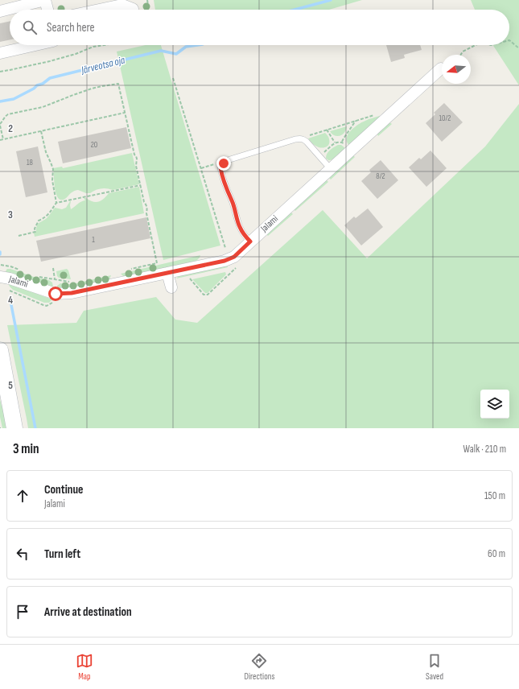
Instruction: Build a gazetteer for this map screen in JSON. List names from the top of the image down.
{
  "streets": {
    "street": ["Jalami"]
  },
  "water": ["Järveotsa oja"],
  "house_numbers": [
    "10/2",
    "20",
    "18",
    "8/2",
    "1"
  ],
  "north": "left",
  "page": {
    "search": "Search here",
    "heading": ["3 min", "Walk · 210 m"],
    "list": [
      ["Continue", "Jalami", "150 m"],
      ["Turn left", "60 m"],
      "Arrive at destination"
    ],
    "nav": ["Map", "Directions", "Saved"]
  },
  "grid": {
    "rows": [
      "2",
      "3",
      "4",
      "5"
    ]
  }
}
